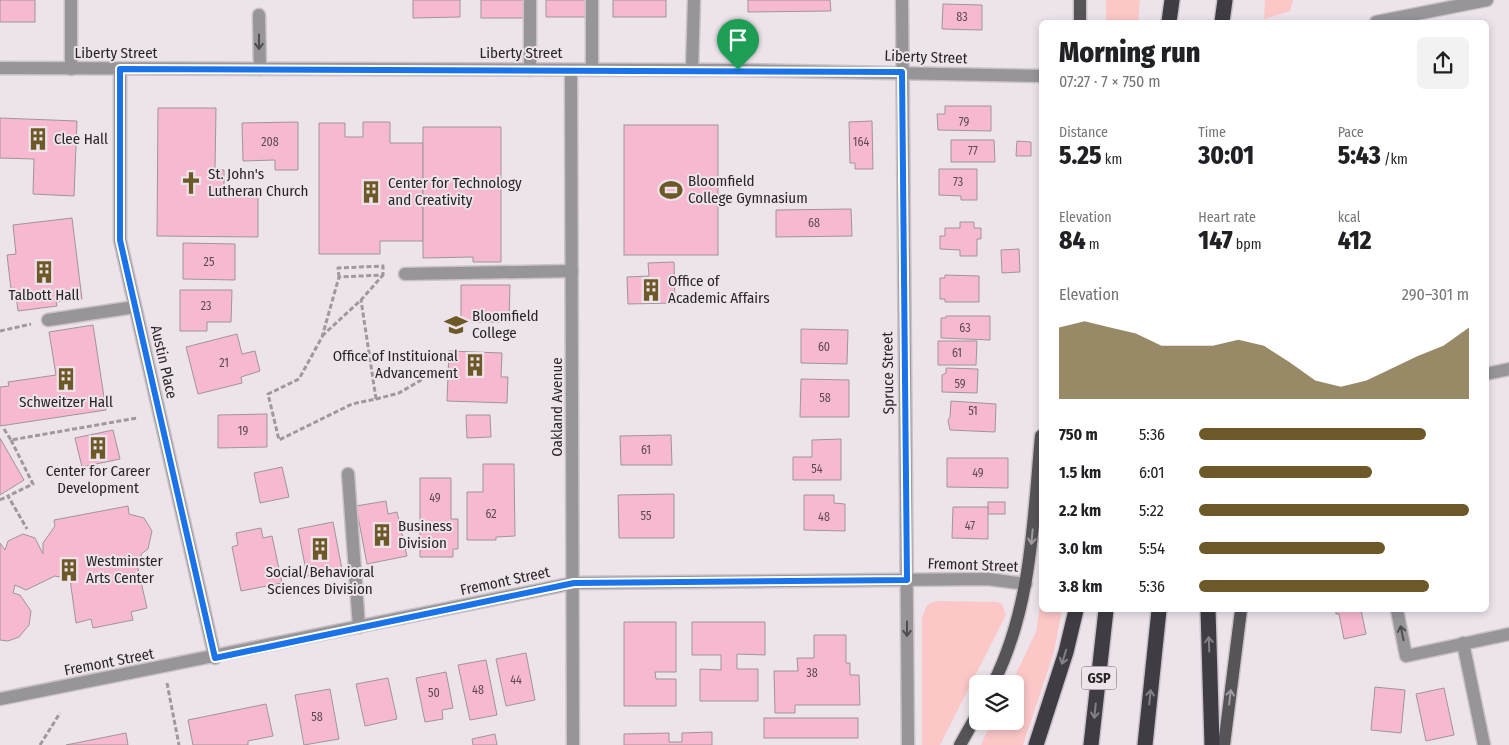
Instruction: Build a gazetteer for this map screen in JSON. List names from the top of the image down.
{
  "streets": {
    "highway": ["GSP"],
    "street": [
      "Liberty Street",
      "Austin Place",
      "Spruce Street",
      "Oakland Avenue",
      "Fremont Street"
    ]
  },
  "crossings": [
    ["Liberty Street", "Austin Place"],
    ["Liberty Street", "Spruce Street"],
    ["Liberty Street", "Oakland Avenue"],
    ["Austin Place", "Fremont Street"],
    ["Spruce Street", "Fremont Street"],
    ["Oakland Avenue", "Fremont Street"]
  ],
  "places": {
    "building": [
      "Clee Hall",
      "Center for Technology and Creativity",
      "Talbott Hall",
      "Office of Academic Affairs",
      "Office of Instituional Advancement",
      "Schweitzer Hall",
      "Center for Career Development",
      "Business Division",
      "Social/Behavioral Sciences Division",
      "Westminster Arts Center"
    ],
    "church": ["St. John's Lutheran Church"],
    "sports": ["Bloomfield College Gymnasium"],
    "school or university": ["Bloomfield College"]
  },
  "house_numbers": [
    "83",
    "79",
    "208",
    "164",
    "77",
    "73",
    "68",
    "25",
    "23",
    "63",
    "60",
    "61",
    "21",
    "59",
    "58",
    "51",
    "19",
    "61",
    "54",
    "49",
    "49",
    "62",
    "55",
    "48",
    "47",
    "38",
    "44",
    "48",
    "50",
    "58"
  ],
  "page": {
    "heading": ["Morning run", "07:27 · 7 × 750 m"],
    "stats": [
      ["Distance", "5.25 km"],
      ["Time", "30:01"],
      ["Pace", "5:43 /km"],
      ["Elevation", "84 m"],
      ["Heart rate", "147 bpm"],
      ["kcal", "412"]
    ],
    "chart": ["Elevation", "290–301 m"],
    "list": [
      {
        "name": "750 m",
        "note": "5:36"
      },
      {
        "name": "1.5 km",
        "note": "6:01"
      },
      {
        "name": "2.2 km",
        "note": "5:22"
      },
      {
        "name": "3.0 km",
        "note": "5:54"
      },
      {
        "name": "3.8 km",
        "note": "5:36"
      }
    ]
  }
}
